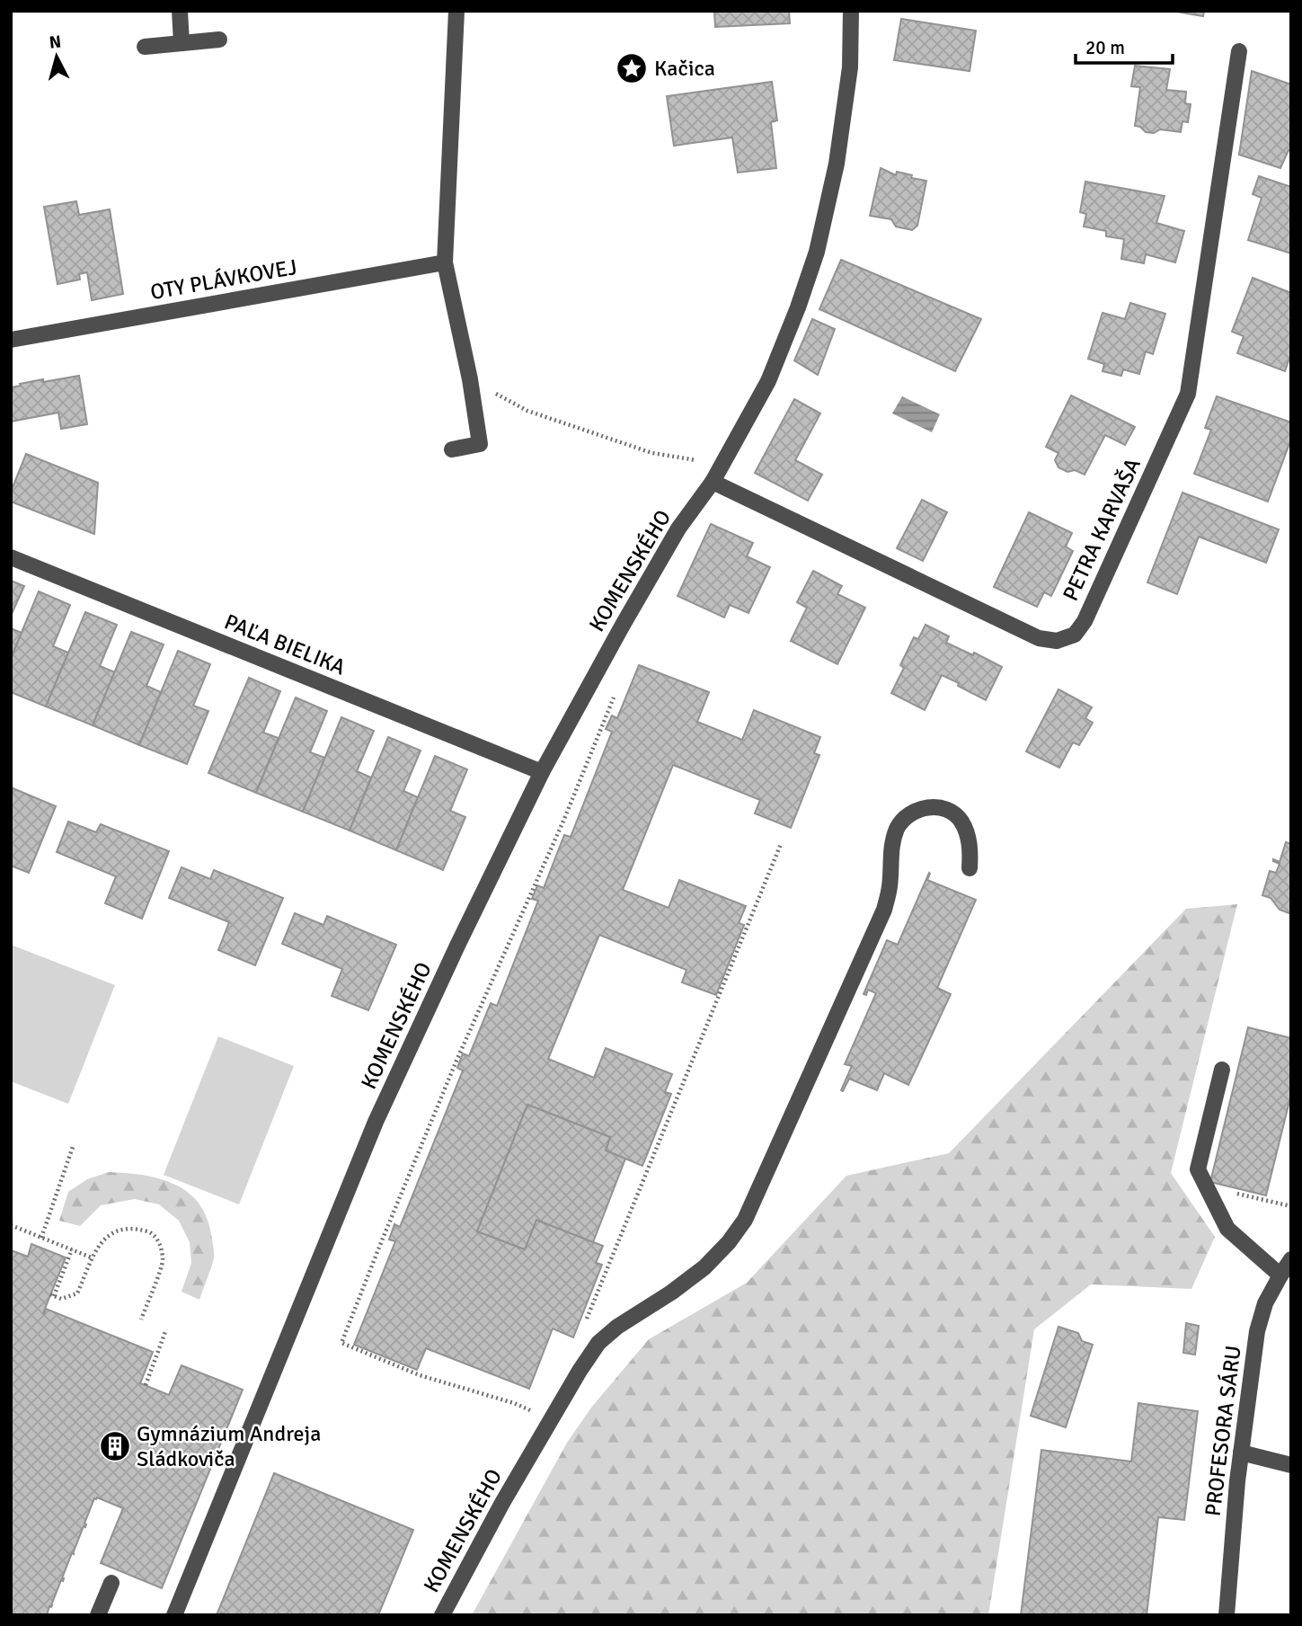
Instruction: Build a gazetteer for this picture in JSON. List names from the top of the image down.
{
  "streets": {
    "street": [
      "OTY PLÁVKOVEJ",
      "PETRA KARVAŠA",
      "KOMENSKÉHO",
      "PAĽA BIELIKA",
      "PROFESORA SÁRU"
    ]
  },
  "crossings": [
    ["PETRA KARVAŠA", "KOMENSKÉHO"],
    ["KOMENSKÉHO", "PAĽA BIELIKA"]
  ],
  "places": {
    "place": ["Kačica"],
    "building": ["Gymnázium Andreja Sládkoviča"]
  },
  "scale_bar": "20 m",
  "north": "top"
}
